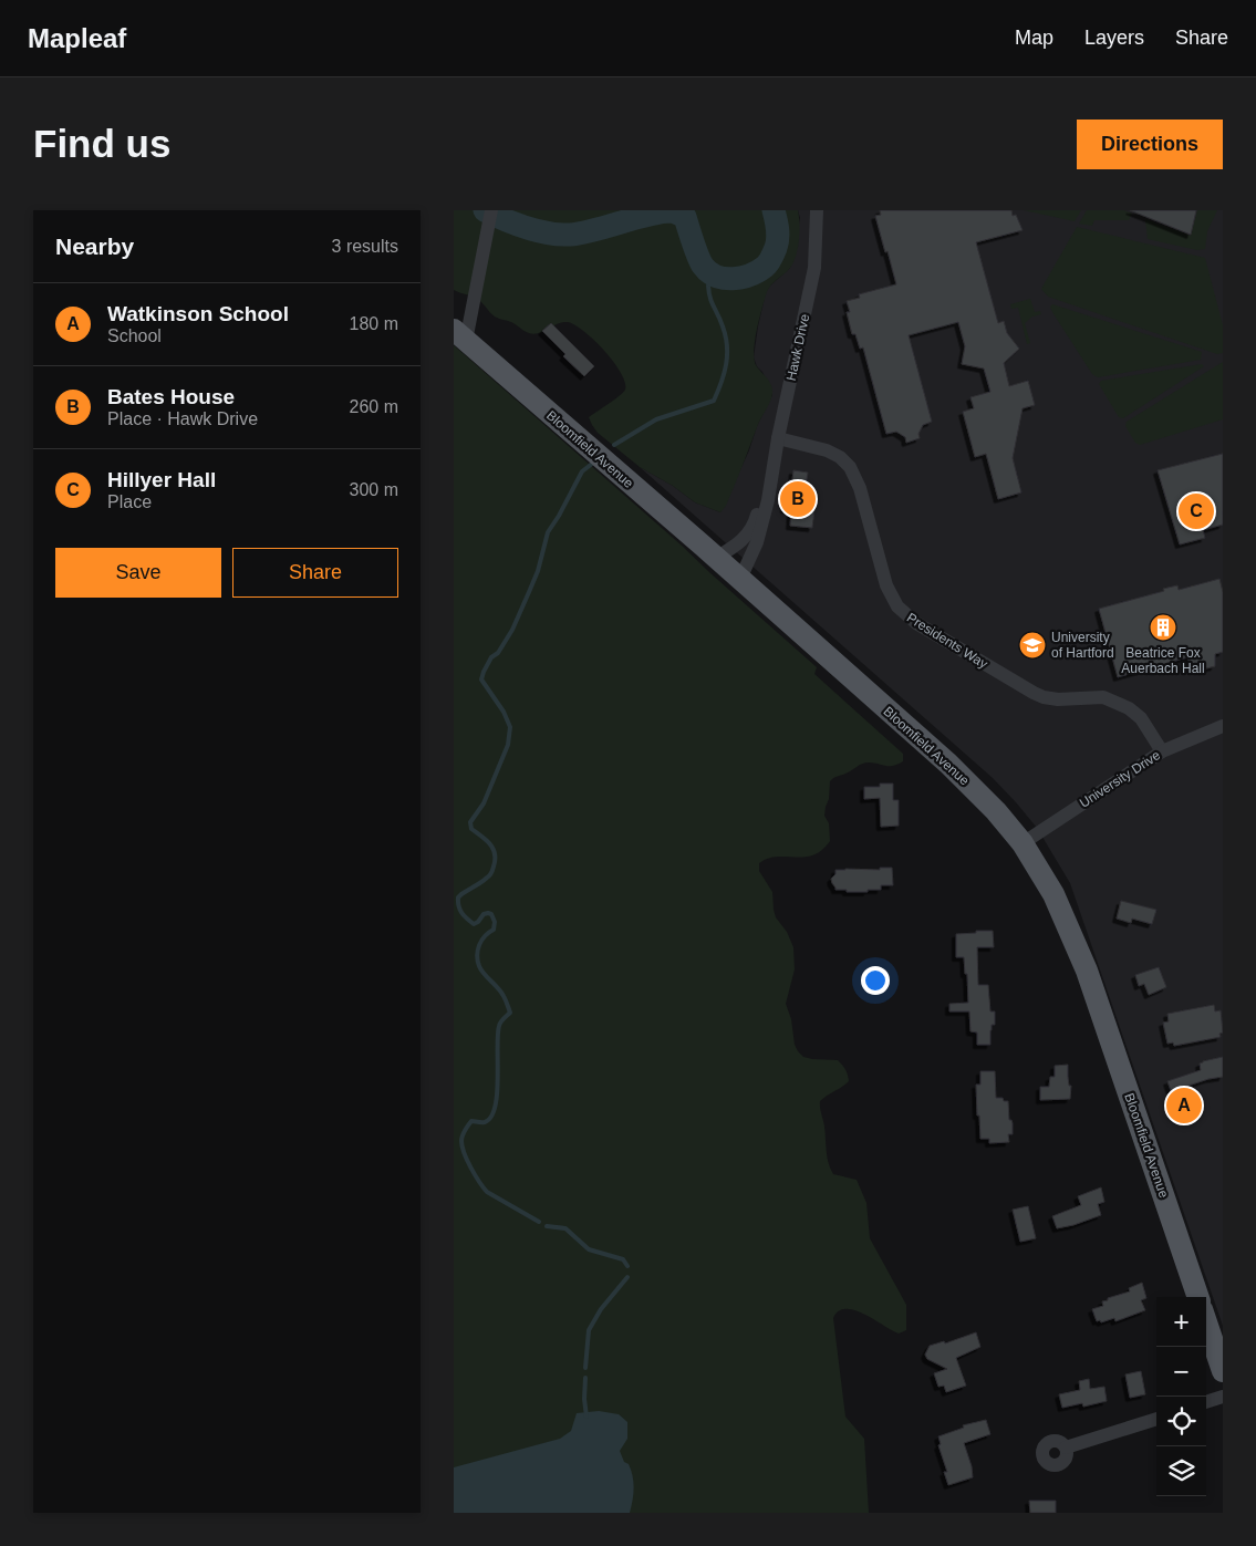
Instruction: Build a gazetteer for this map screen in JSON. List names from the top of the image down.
{
  "streets": {
    "main road": ["Bloomfield Avenue"],
    "street": ["Hawk Drive", "Presidents Way", "University Drive"]
  },
  "crossings": [
    ["Hawk Drive", "Bloomfield Avenue"],
    ["Hawk Drive", "Presidents Way"],
    ["Bloomfield Avenue", "University Drive"],
    ["Presidents Way", "University Drive"]
  ],
  "places": {
    "building": ["Beatrice Fox Auerbach Hall"],
    "school or university": ["University of Hartford"]
  },
  "page": {
    "header": "Mapleaf",
    "nav": ["Map", "Layers", "Share"],
    "buttons": [
      "Directions",
      ["Save", "Share"]
    ],
    "title": "Find us",
    "heading": ["Nearby", "3 results"],
    "list": [
      {
        "mark": "A",
        "name": "Watkinson School",
        "note": "School",
        "value": "180 m"
      },
      {
        "mark": "B",
        "name": "Bates House",
        "note": "Place · Hawk Drive",
        "value": "260 m"
      },
      {
        "mark": "C",
        "name": "Hillyer Hall",
        "note": "Place",
        "value": "300 m"
      }
    ],
    "pins": ["B", "C", "A"],
    "map_buttons": ["+", "−"]
  }
}
